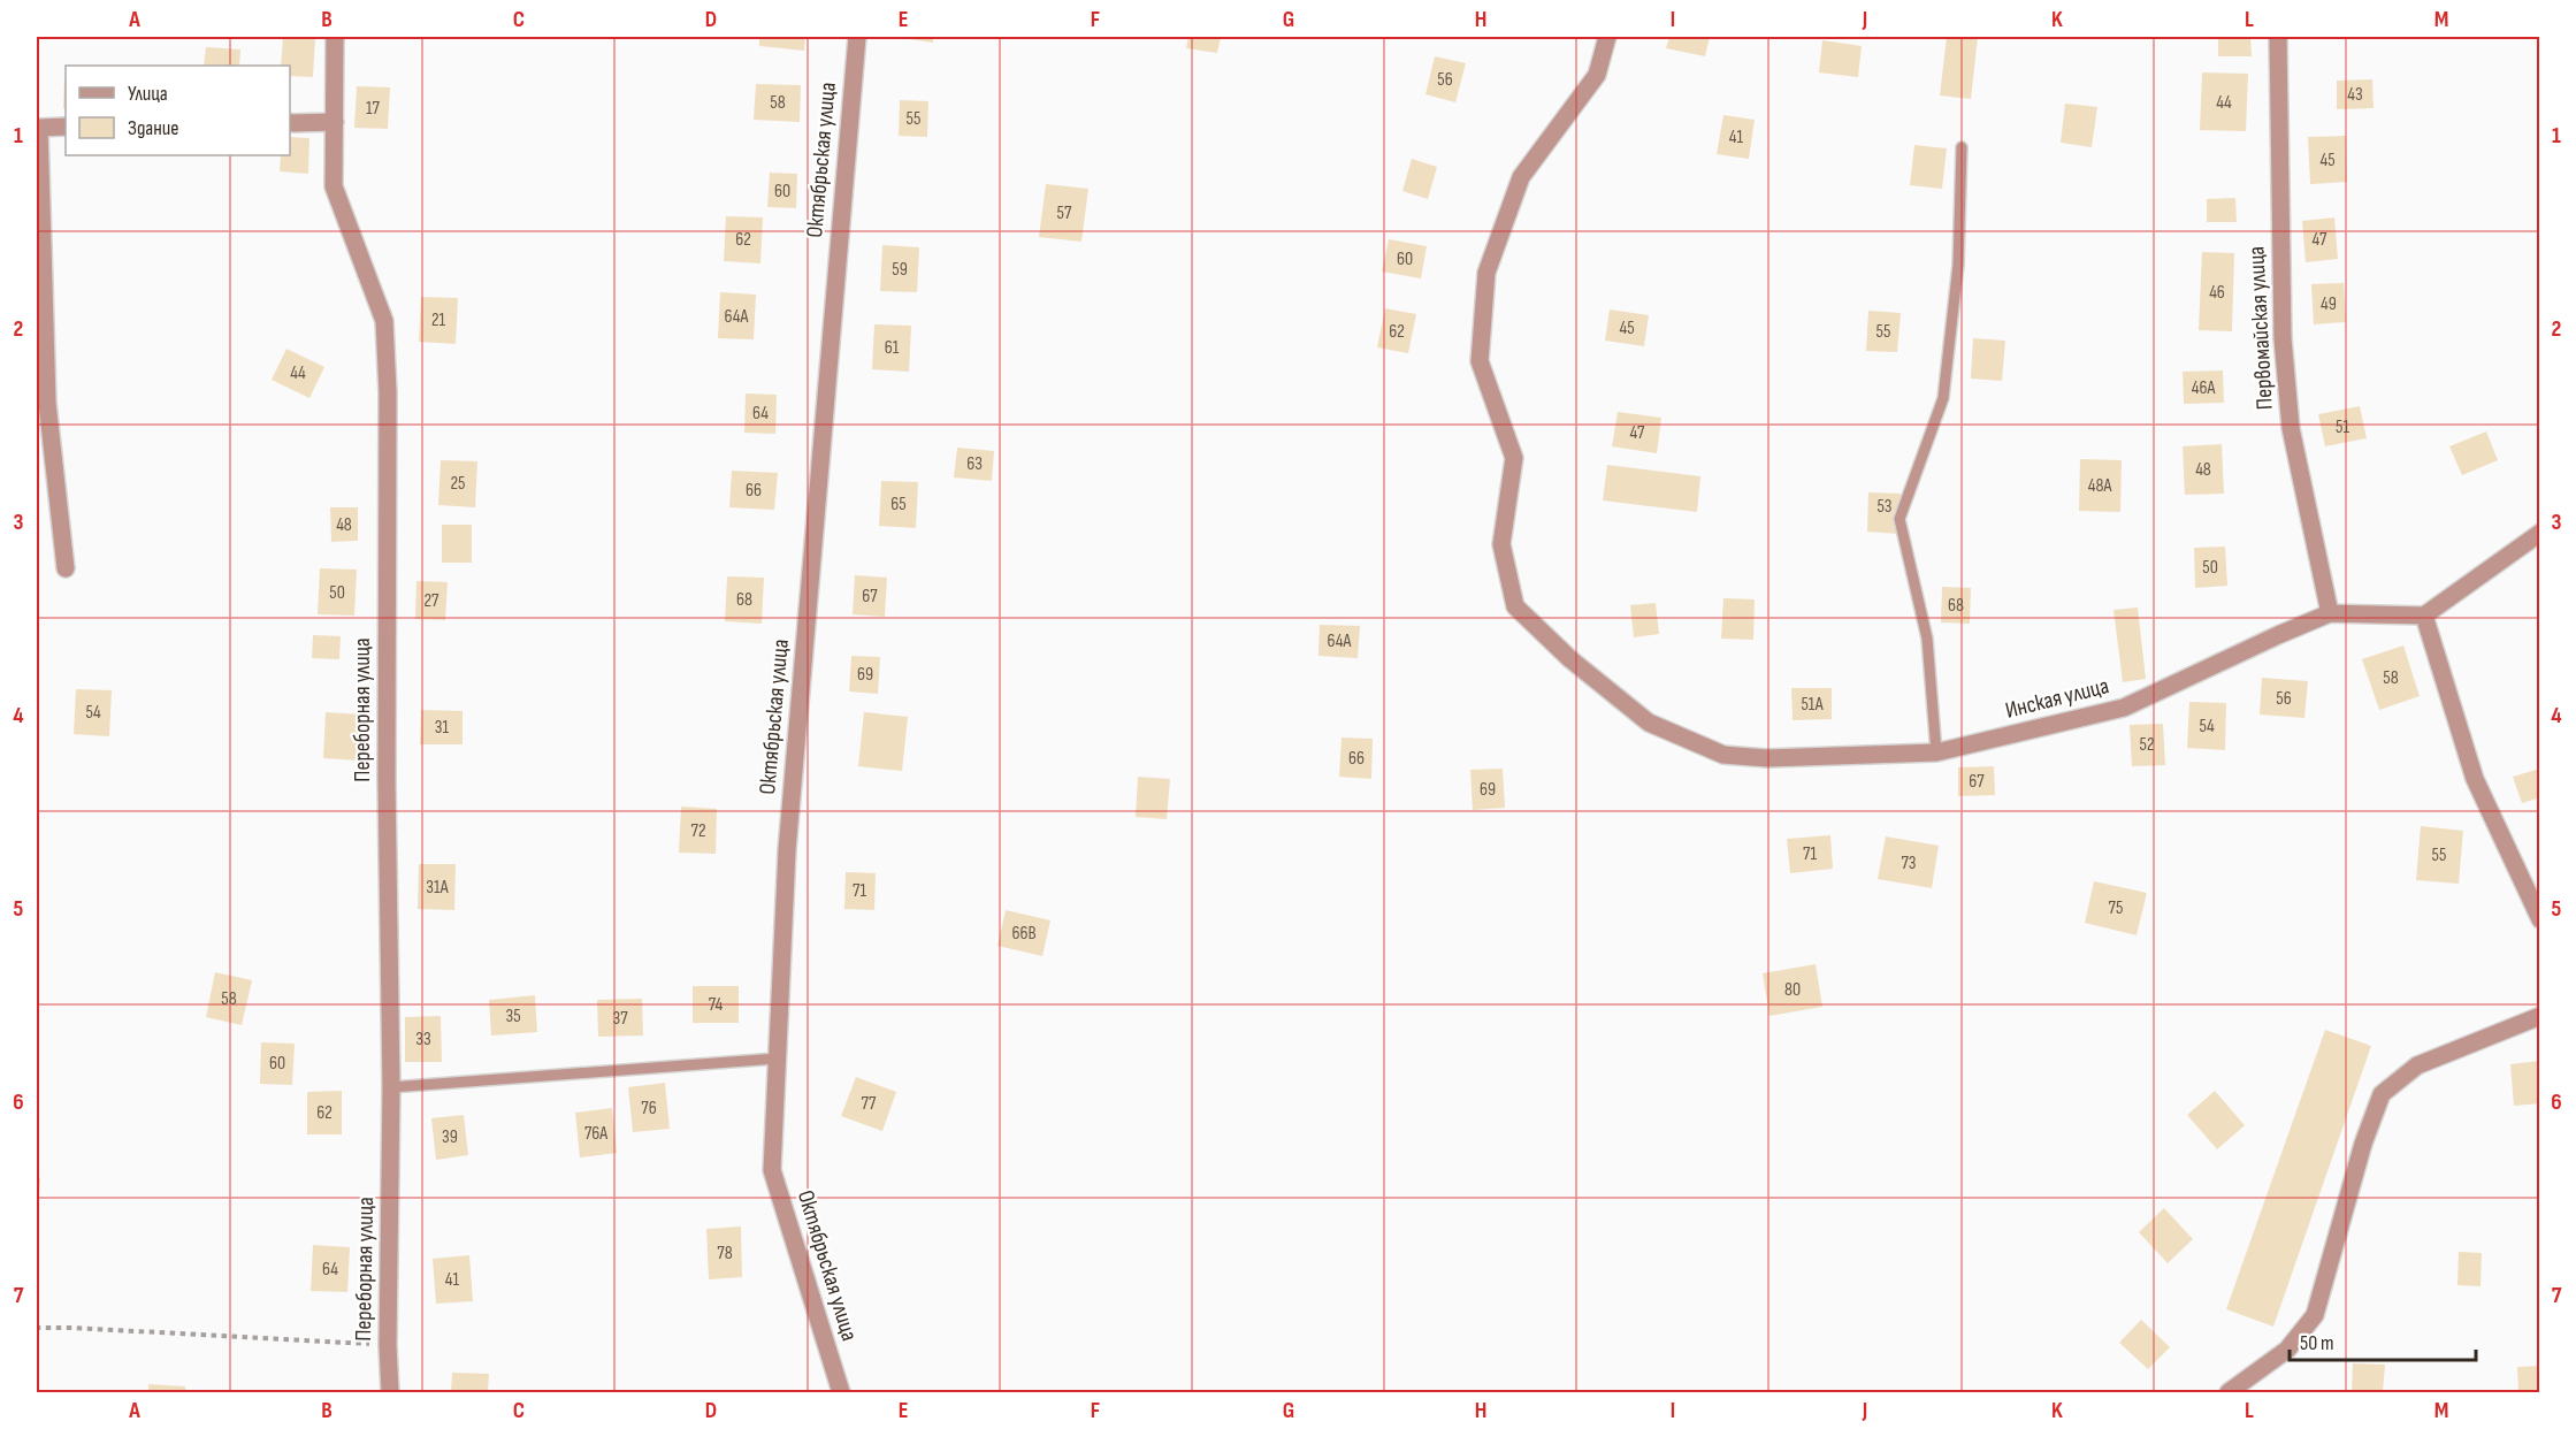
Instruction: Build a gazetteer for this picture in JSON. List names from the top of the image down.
{
  "streets": {
    "street": [
      "Октябрьская улица",
      "Первомайская улица",
      "Инская улица",
      "Переборная улица"
    ]
  },
  "crossings": [
    ["Первомайская улица", "Инская улица"]
  ],
  "house_numbers": [
    "56",
    "43",
    "58",
    "44",
    "17",
    "55",
    "41",
    "45",
    "60",
    "57",
    "62",
    "47",
    "60",
    "59",
    "46",
    "49",
    "64А",
    "21",
    "45",
    "62",
    "55",
    "61",
    "44",
    "46А",
    "64",
    "51",
    "47",
    "63",
    "48",
    "25",
    "48А",
    "66",
    "65",
    "53",
    "48",
    "50",
    "50",
    "67",
    "68",
    "27",
    "68",
    "64А",
    "69",
    "58",
    "56",
    "51А",
    "54",
    "54",
    "31",
    "52",
    "66",
    "67",
    "69",
    "72",
    "71",
    "55",
    "73",
    "31А",
    "71",
    "75",
    "66В",
    "80",
    "58",
    "74",
    "35",
    "37",
    "33",
    "60",
    "77",
    "76",
    "62",
    "76А",
    "39",
    "78",
    "64",
    "41"
  ],
  "legend": ["Улица", "Здание"],
  "scale_bar": "50 m",
  "grid": {
    "columns": [
      "A",
      "B",
      "C",
      "D",
      "E",
      "F",
      "G",
      "H",
      "I",
      "J",
      "K",
      "L",
      "M"
    ],
    "rows": [
      "1",
      "2",
      "3",
      "4",
      "5",
      "6",
      "7"
    ]
  }
}
